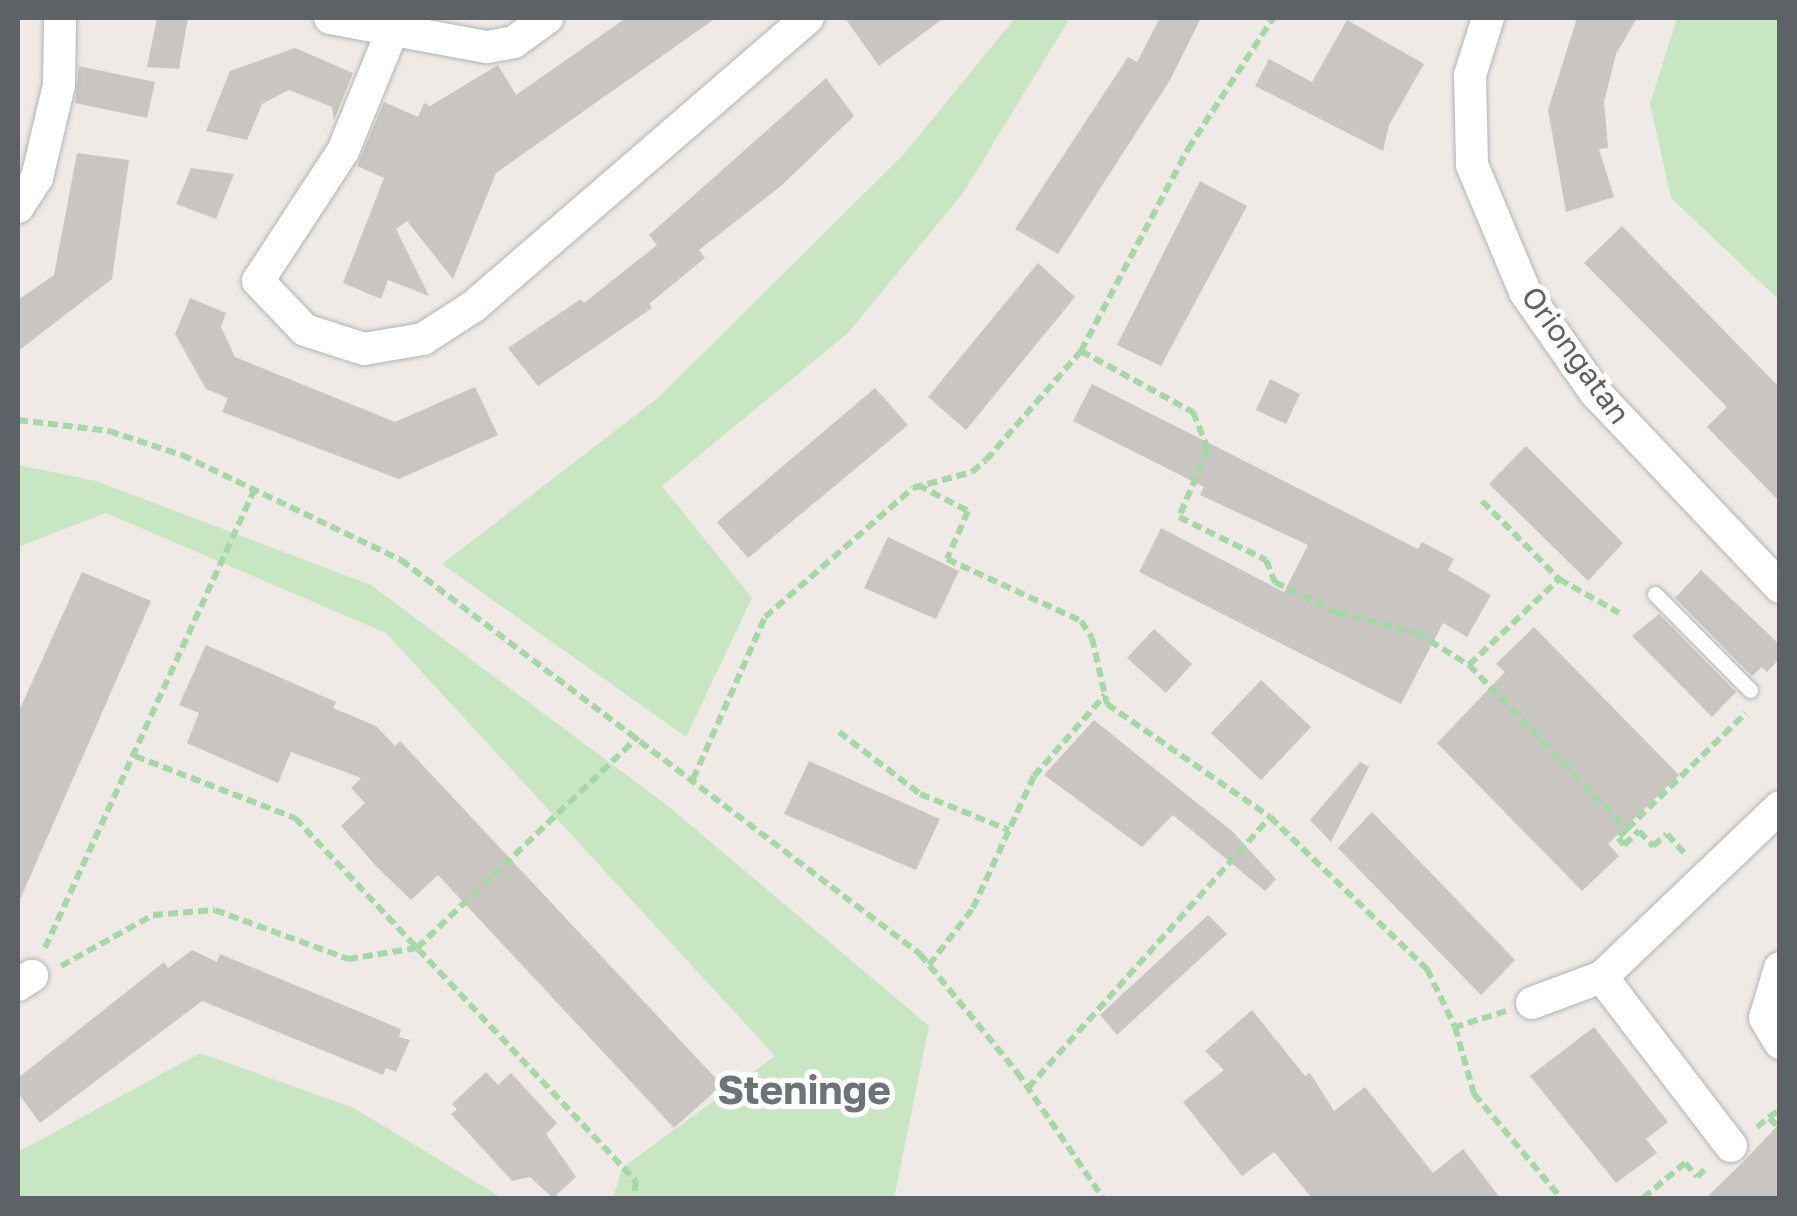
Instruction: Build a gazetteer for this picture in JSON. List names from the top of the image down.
{
  "streets": {
    "street": ["Oriongatan"]
  },
  "districts": ["Steninge"]
}
